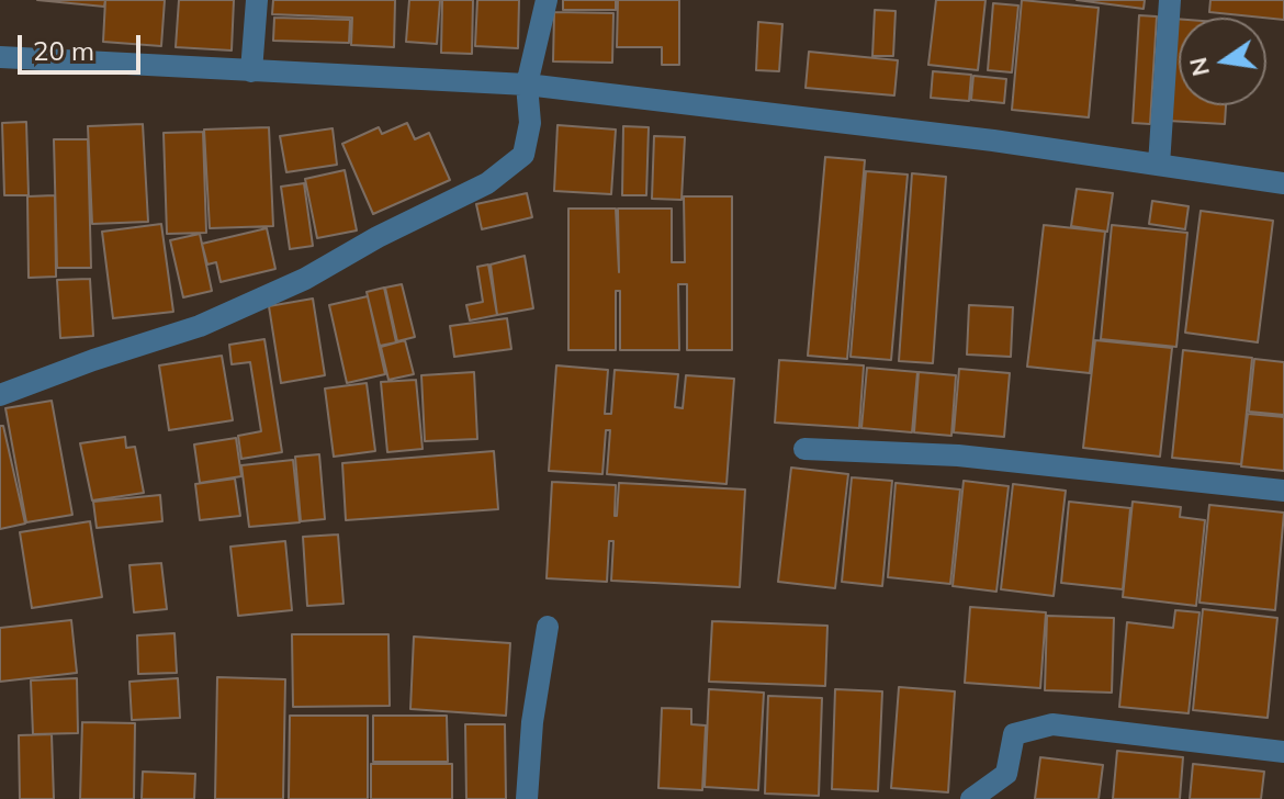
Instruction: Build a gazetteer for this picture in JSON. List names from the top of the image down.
{
  "scale_bar": "20 m",
  "north": "left"
}
